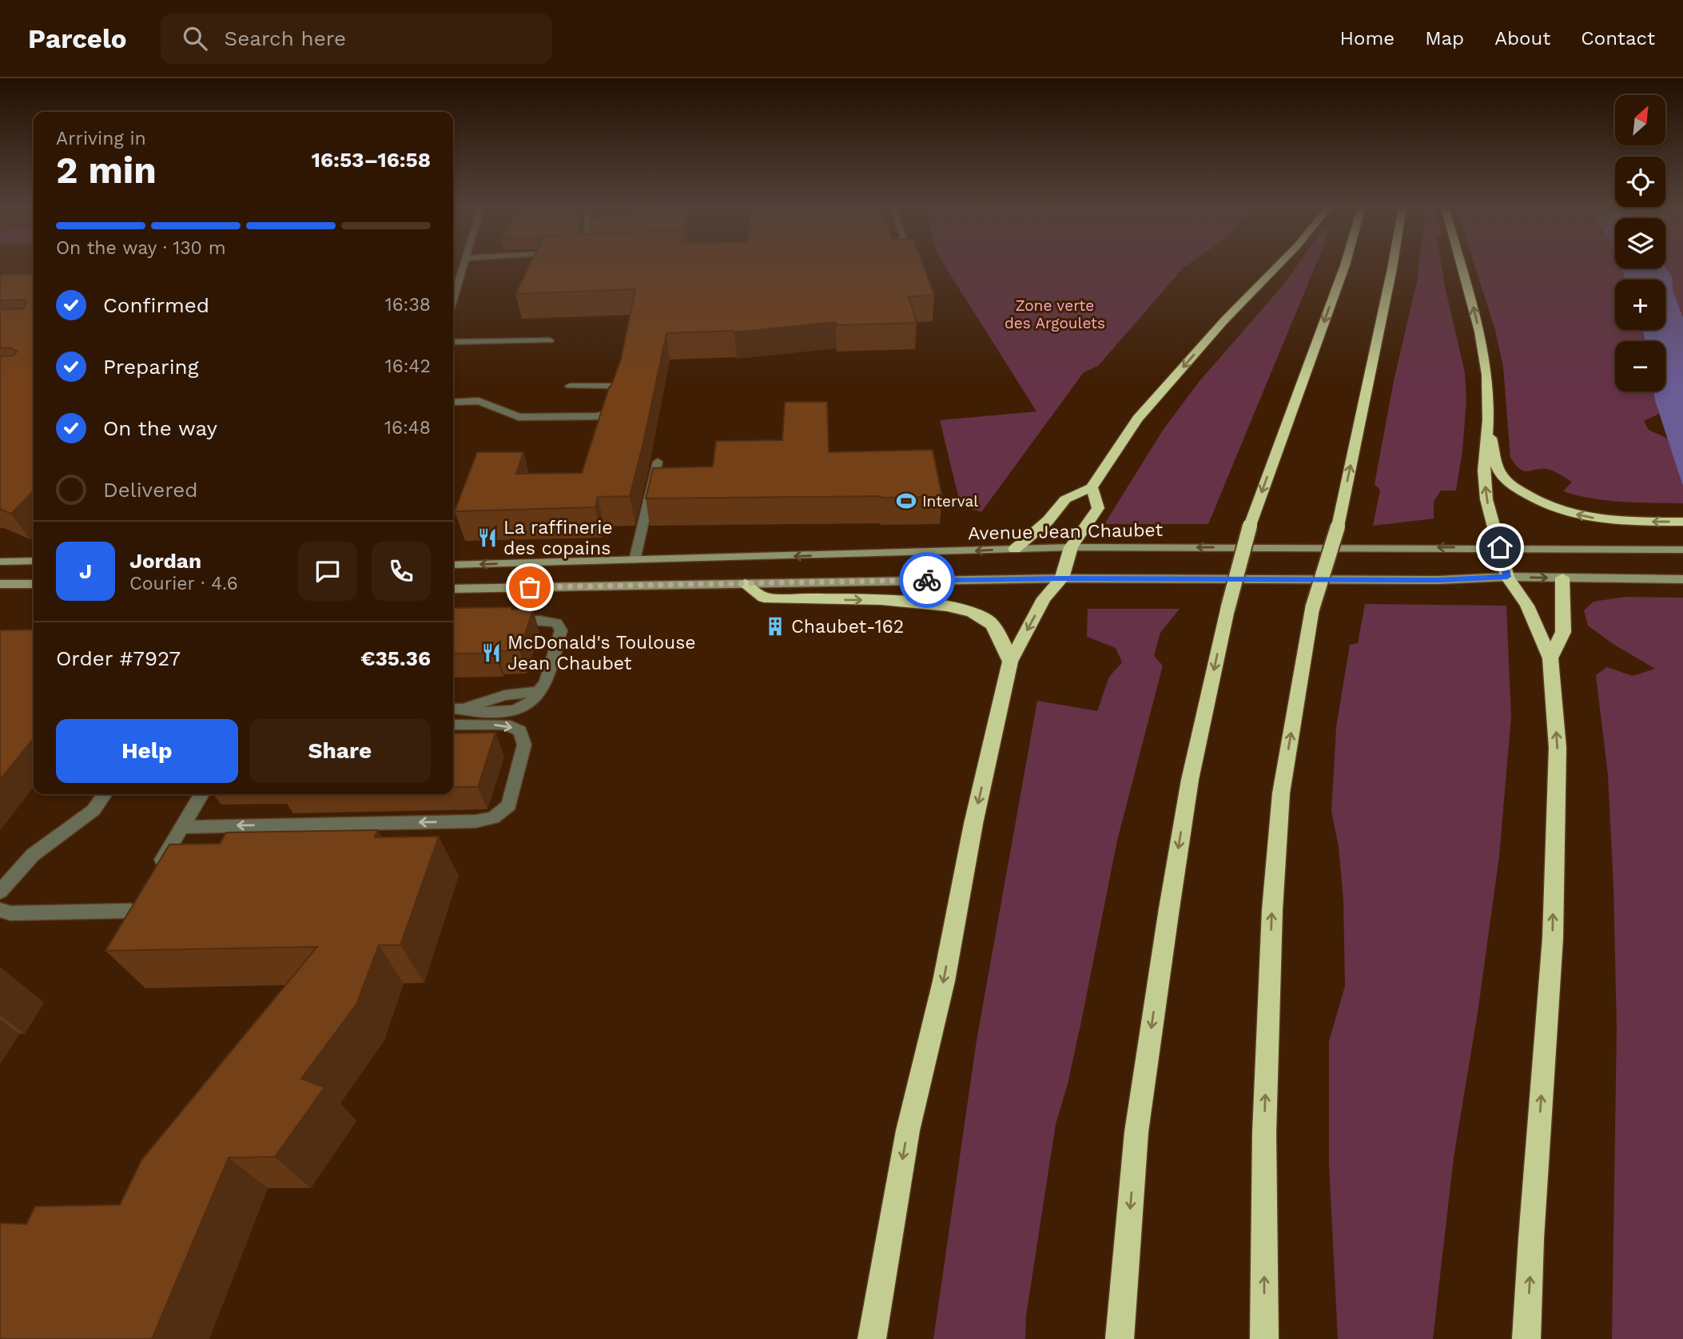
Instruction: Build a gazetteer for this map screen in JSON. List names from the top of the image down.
{
  "streets": {
    "main road": ["Avenue Jean Chaubet"]
  },
  "parks": ["Zone verte des Argoulets"],
  "places": {
    "sports": ["Interval"],
    "restaurant": ["La raffinerie des copains", "McDonald's Toulouse Jean Chaubet"],
    "building": ["Chaubet-162"]
  },
  "north": "top right",
  "page": {
    "header": "Parcelo",
    "search": "Search here",
    "nav": [
      "Home",
      "Map",
      "About",
      "Contact"
    ],
    "map_buttons": ["+", "−"],
    "heading": ["2 min", "Arriving in", "16:53–16:58"],
    "panel": [
      "Jordan",
      "Courier · 4.6",
      "Order #7927",
      "€35.36"
    ],
    "bar": "On the way · 130 m",
    "list": [
      ["Confirmed", "16:38"],
      ["Preparing", "16:42"],
      ["On the way", "16:48"],
      "Delivered"
    ],
    "round": "J",
    "buttons": ["Help", "Share"]
  }
}
